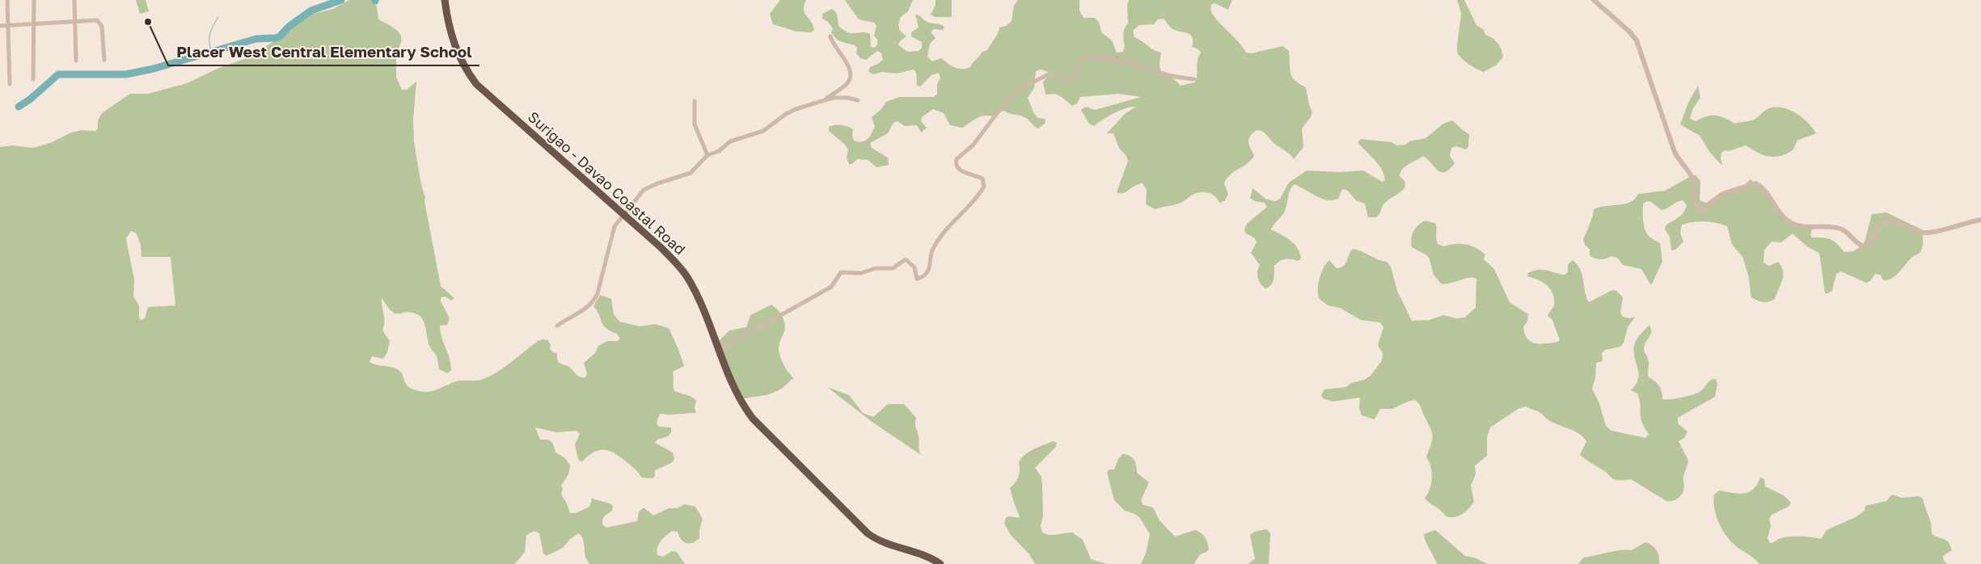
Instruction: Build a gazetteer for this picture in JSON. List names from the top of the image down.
{
  "streets": {
    "highway": ["Surigao - Davao Coastal Road"]
  },
  "places": ["Placer West Central Elementary School"]
}
